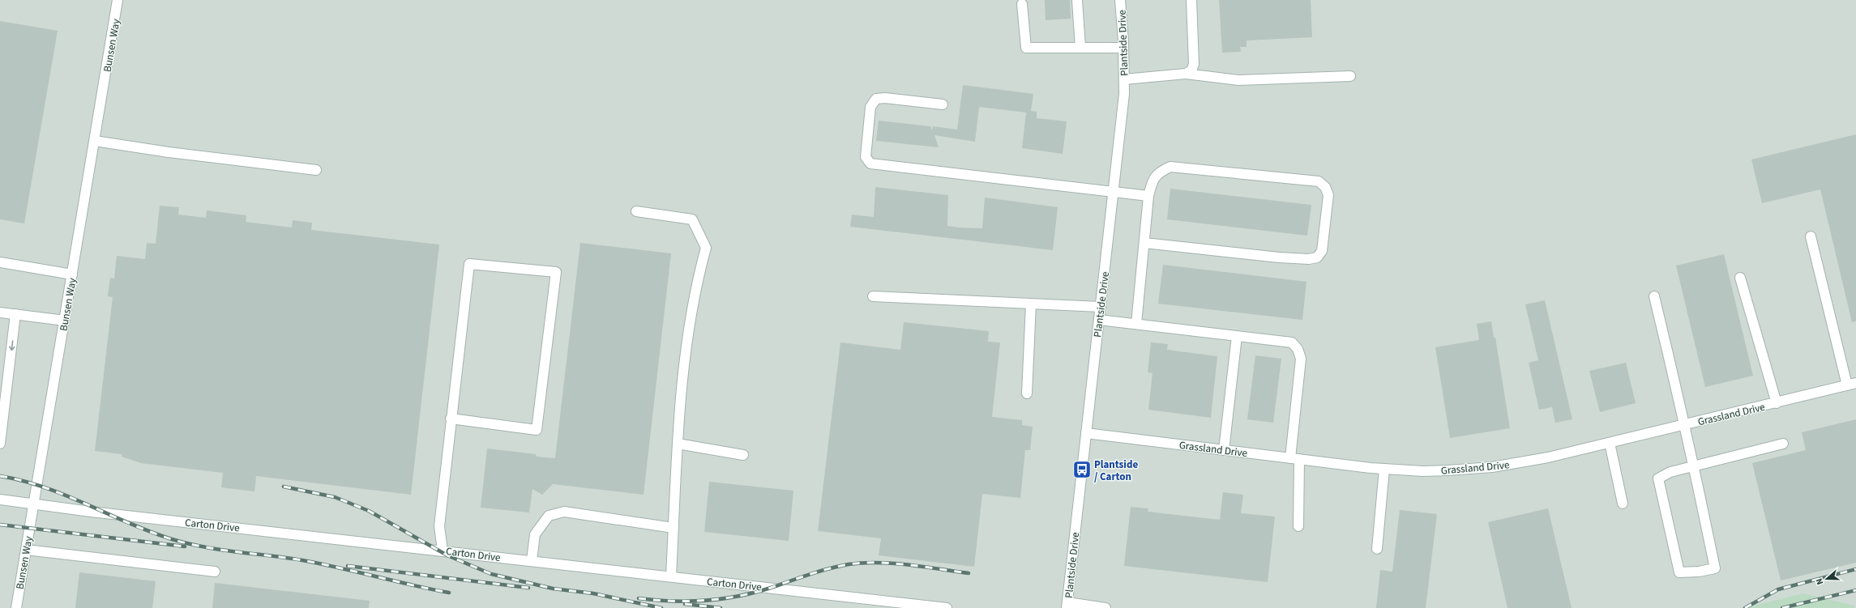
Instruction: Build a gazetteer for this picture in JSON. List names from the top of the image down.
{
  "streets": {
    "street": [
      "Plantside Drive",
      "Bunsen Way",
      "Grassland Drive",
      "Carton Drive"
    ]
  },
  "crossings": [
    ["Plantside Drive", "Grassland Drive"],
    ["Bunsen Way", "Carton Drive"]
  ],
  "places": {
    "bus stop": ["Plantside / Carton"]
  },
  "north": "left"
}
